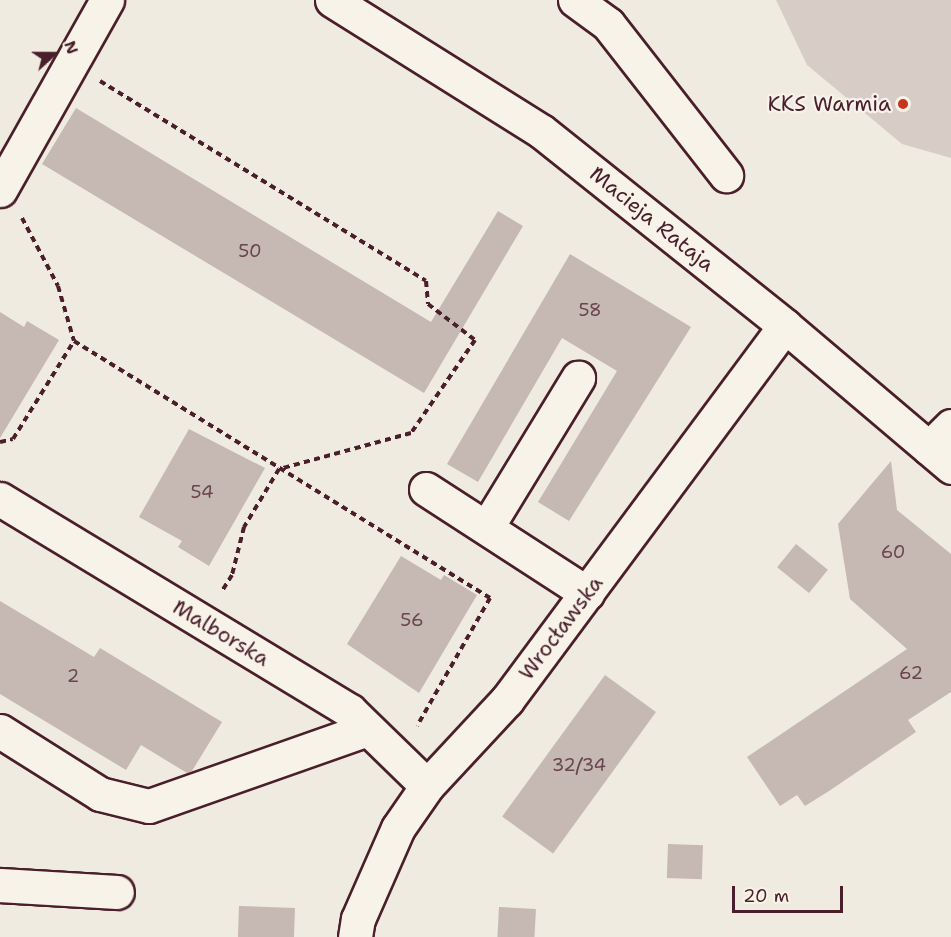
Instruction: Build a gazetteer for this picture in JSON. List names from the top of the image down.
{
  "streets": {
    "street": ["Macieja Rataja", "Wrocławska", "Malborska"]
  },
  "crossings": [
    ["Macieja Rataja", "Wrocławska"],
    ["Wrocławska", "Malborska"]
  ],
  "places": ["KKS Warmia"],
  "house_numbers": [
    "50",
    "58",
    "54",
    "60",
    "56",
    "62",
    "2",
    "32/34"
  ],
  "scale_bar": "20 m",
  "north": "right"
}
